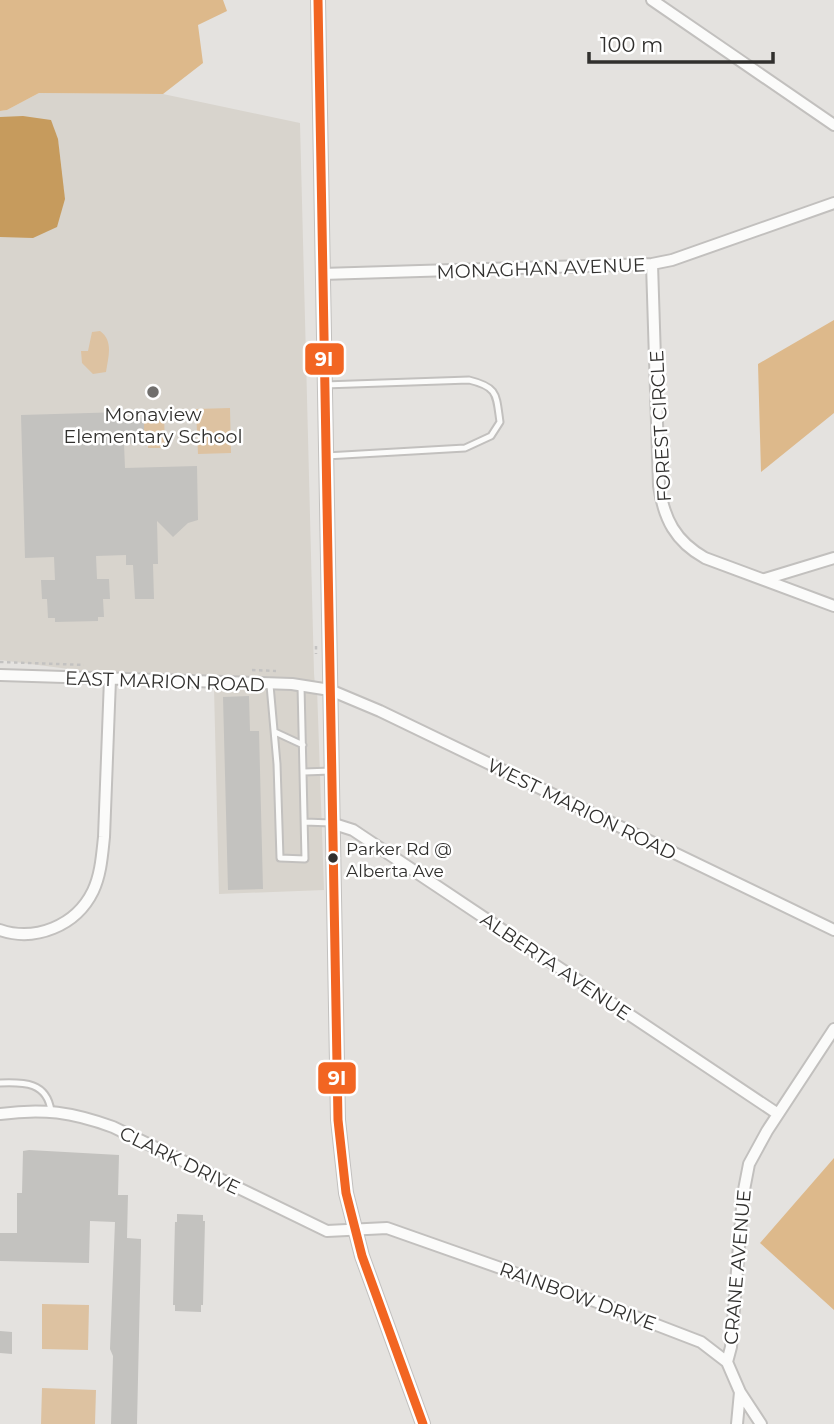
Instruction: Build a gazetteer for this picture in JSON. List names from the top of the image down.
{
  "streets": {
    "street": [
      "MONAGHAN AVENUE",
      "FOREST CIRCLE",
      "EAST MARION ROAD",
      "WEST MARION ROAD",
      "ALBERTA AVENUE",
      "CLARK DRIVE",
      "CRANE AVENUE",
      "RAINBOW DRIVE"
    ]
  },
  "crossings": [
    ["MONAGHAN AVENUE", "FOREST CIRCLE"],
    ["EAST MARION ROAD", "WEST MARION ROAD"],
    ["ALBERTA AVENUE", "CRANE AVENUE"],
    ["CLARK DRIVE", "RAINBOW DRIVE"],
    ["CRANE AVENUE", "RAINBOW DRIVE"]
  ],
  "places": ["Monaview Elementary School", "Parker Rd @ Alberta Ave"],
  "lines": ["transit line 9I"],
  "scale_bar": "100 m"
}
